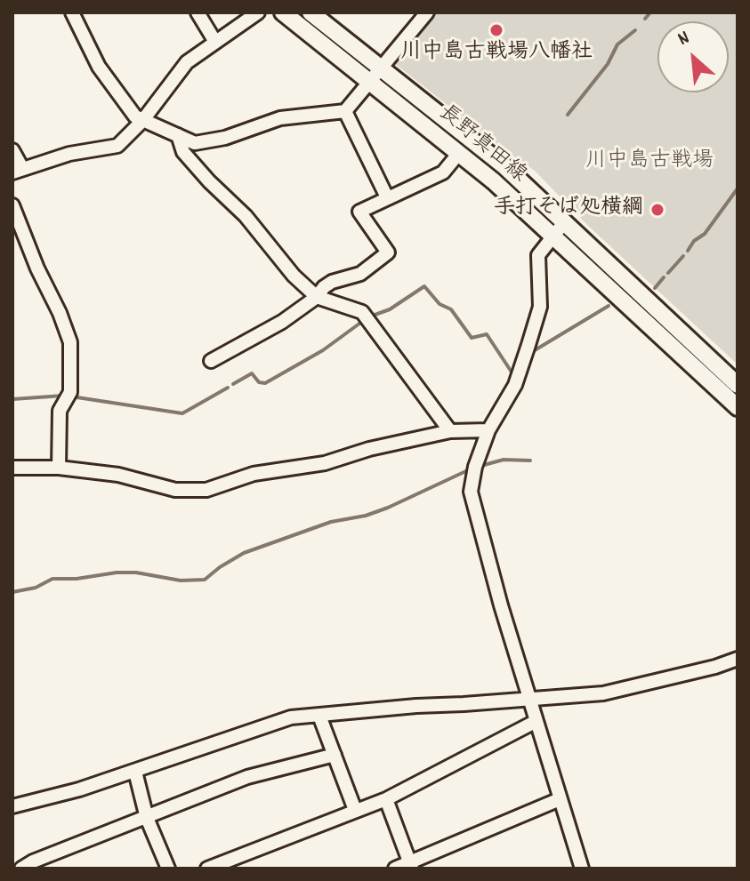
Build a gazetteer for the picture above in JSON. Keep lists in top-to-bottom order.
{
  "streets": {
    "main road": ["長野真田線"]
  },
  "parks": ["川中島古戦場"],
  "places": ["川中島古戦場八幡社", "手打そば処横綱"],
  "north": "top left"
}
